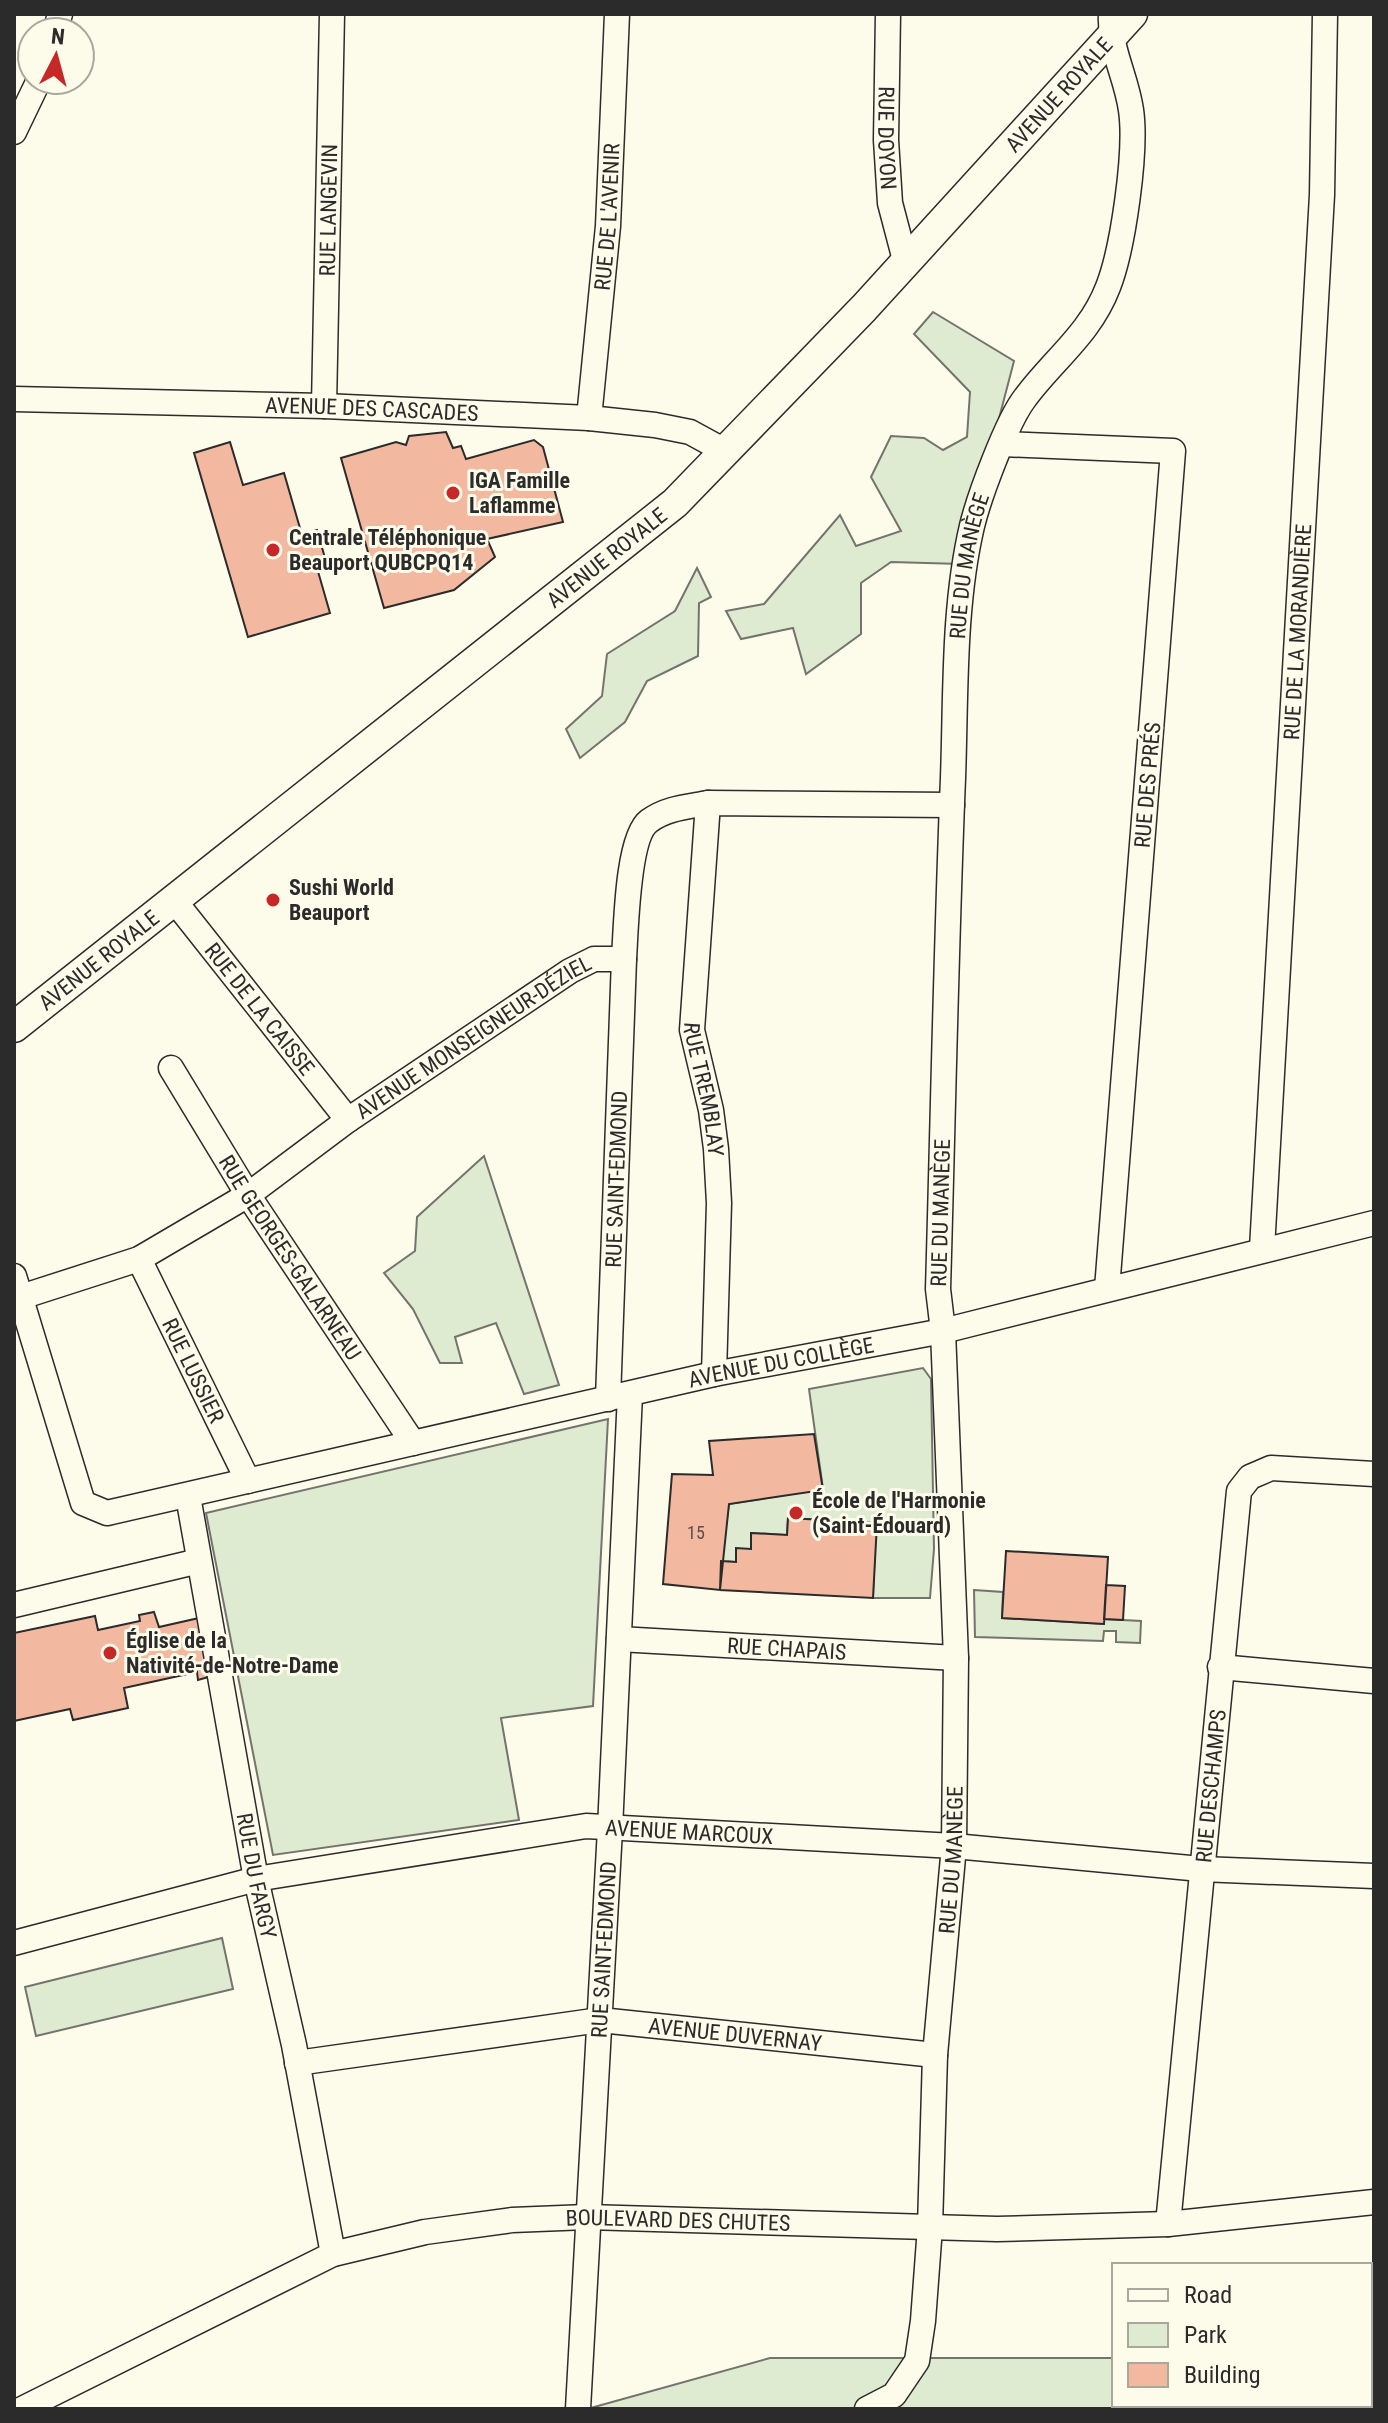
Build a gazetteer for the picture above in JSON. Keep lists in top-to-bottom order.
{
  "streets": {
    "main road": ["AVENUE ROYALE"],
    "street": [
      "RUE DOYON",
      "RUE LANGEVIN",
      "RUE DE L'AVENIR",
      "AVENUE DES CASCADES",
      "RUE DU MANÈGE",
      "RUE DE LA MORANDIÈRE",
      "RUE DES PRÉS",
      "RUE DE LA CAISSE",
      "AVENUE MONSEIGNEUR-DÉZIEL",
      "RUE TREMBLAY",
      "RUE SAINT-EDMOND",
      "RUE GEORGES-GALARNEAU",
      "AVENUE DU COLLÈGE",
      "RUE LUSSIER",
      "RUE CHAPAIS",
      "RUE DESCHAMPS",
      "AVENUE MARCOUX",
      "RUE DU FARGY",
      "AVENUE DUVERNAY",
      "BOULEVARD DES CHUTES"
    ]
  },
  "crossings": [
    ["AVENUE ROYALE", "RUE DOYON"],
    ["AVENUE ROYALE", "AVENUE DES CASCADES"],
    ["AVENUE ROYALE", "RUE DU MANÈGE"],
    ["AVENUE ROYALE", "RUE DE LA CAISSE"],
    ["RUE LANGEVIN", "AVENUE DES CASCADES"],
    ["RUE DE L'AVENIR", "AVENUE DES CASCADES"],
    ["RUE DU MANÈGE", "RUE DES PRÉS"],
    ["RUE DU MANÈGE", "AVENUE MONSEIGNEUR-DÉZIEL"],
    ["RUE DU MANÈGE", "AVENUE DU COLLÈGE"],
    ["RUE DU MANÈGE", "RUE CHAPAIS"],
    ["RUE DU MANÈGE", "AVENUE MARCOUX"],
    ["RUE DU MANÈGE", "AVENUE DUVERNAY"],
    ["RUE DU MANÈGE", "BOULEVARD DES CHUTES"],
    ["RUE DE LA MORANDIÈRE", "AVENUE DU COLLÈGE"],
    ["RUE DES PRÉS", "AVENUE DU COLLÈGE"],
    ["RUE DE LA CAISSE", "AVENUE MONSEIGNEUR-DÉZIEL"],
    ["AVENUE MONSEIGNEUR-DÉZIEL", "RUE TREMBLAY"],
    ["AVENUE MONSEIGNEUR-DÉZIEL", "RUE SAINT-EDMOND"],
    ["AVENUE MONSEIGNEUR-DÉZIEL", "RUE GEORGES-GALARNEAU"],
    ["AVENUE MONSEIGNEUR-DÉZIEL", "AVENUE DU COLLÈGE"],
    ["AVENUE MONSEIGNEUR-DÉZIEL", "RUE LUSSIER"],
    ["RUE TREMBLAY", "AVENUE DU COLLÈGE"],
    ["RUE SAINT-EDMOND", "AVENUE DU COLLÈGE"],
    ["RUE SAINT-EDMOND", "RUE CHAPAIS"],
    ["RUE SAINT-EDMOND", "AVENUE MARCOUX"],
    ["RUE SAINT-EDMOND", "AVENUE DUVERNAY"],
    ["RUE SAINT-EDMOND", "BOULEVARD DES CHUTES"],
    ["RUE GEORGES-GALARNEAU", "AVENUE DU COLLÈGE"],
    ["AVENUE DU COLLÈGE", "RUE LUSSIER"],
    ["AVENUE DU COLLÈGE", "RUE DU FARGY"],
    ["RUE DESCHAMPS", "AVENUE MARCOUX"],
    ["RUE DESCHAMPS", "BOULEVARD DES CHUTES"],
    ["AVENUE MARCOUX", "RUE DU FARGY"],
    ["RUE DU FARGY", "AVENUE DUVERNAY"],
    ["RUE DU FARGY", "BOULEVARD DES CHUTES"]
  ],
  "places": [
    "IGA Famille Laflamme",
    "Centrale Téléphonique Beauport QUBCPQ14",
    "Sushi World Beauport",
    "École de l'Harmonie (Saint-Édouard)",
    "Église de la Nativité-de-Notre-Dame"
  ],
  "house_numbers": ["15"],
  "legend": ["Road", "Park", "Building"],
  "north": "top"
}
